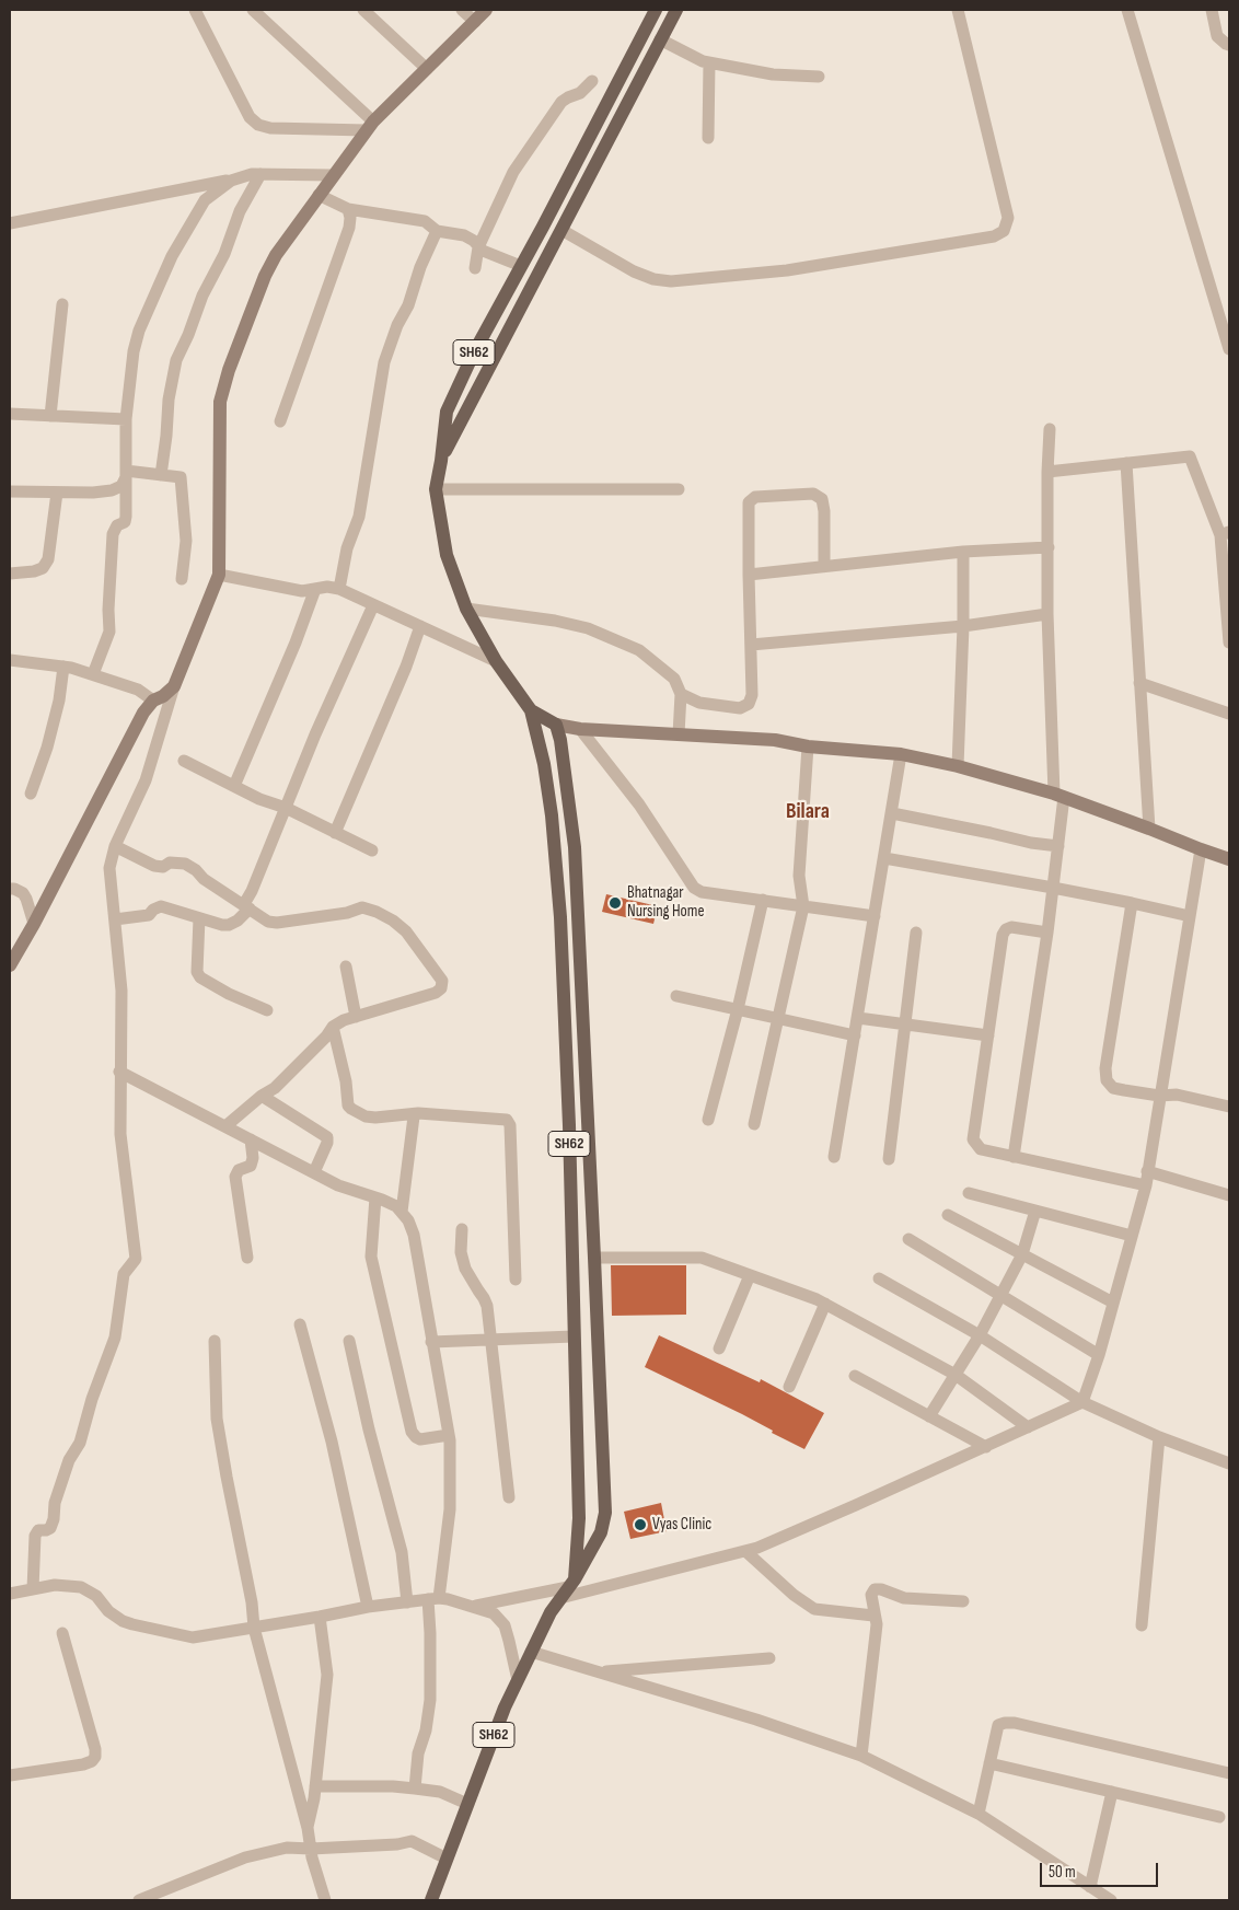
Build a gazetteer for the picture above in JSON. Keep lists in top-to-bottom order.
{
  "streets": {
    "main road": ["SH62"]
  },
  "districts": ["Bilara"],
  "places": ["Bhatnagar Nursing Home", "Vyas Clinic"],
  "scale_bar": "50 m"
}
